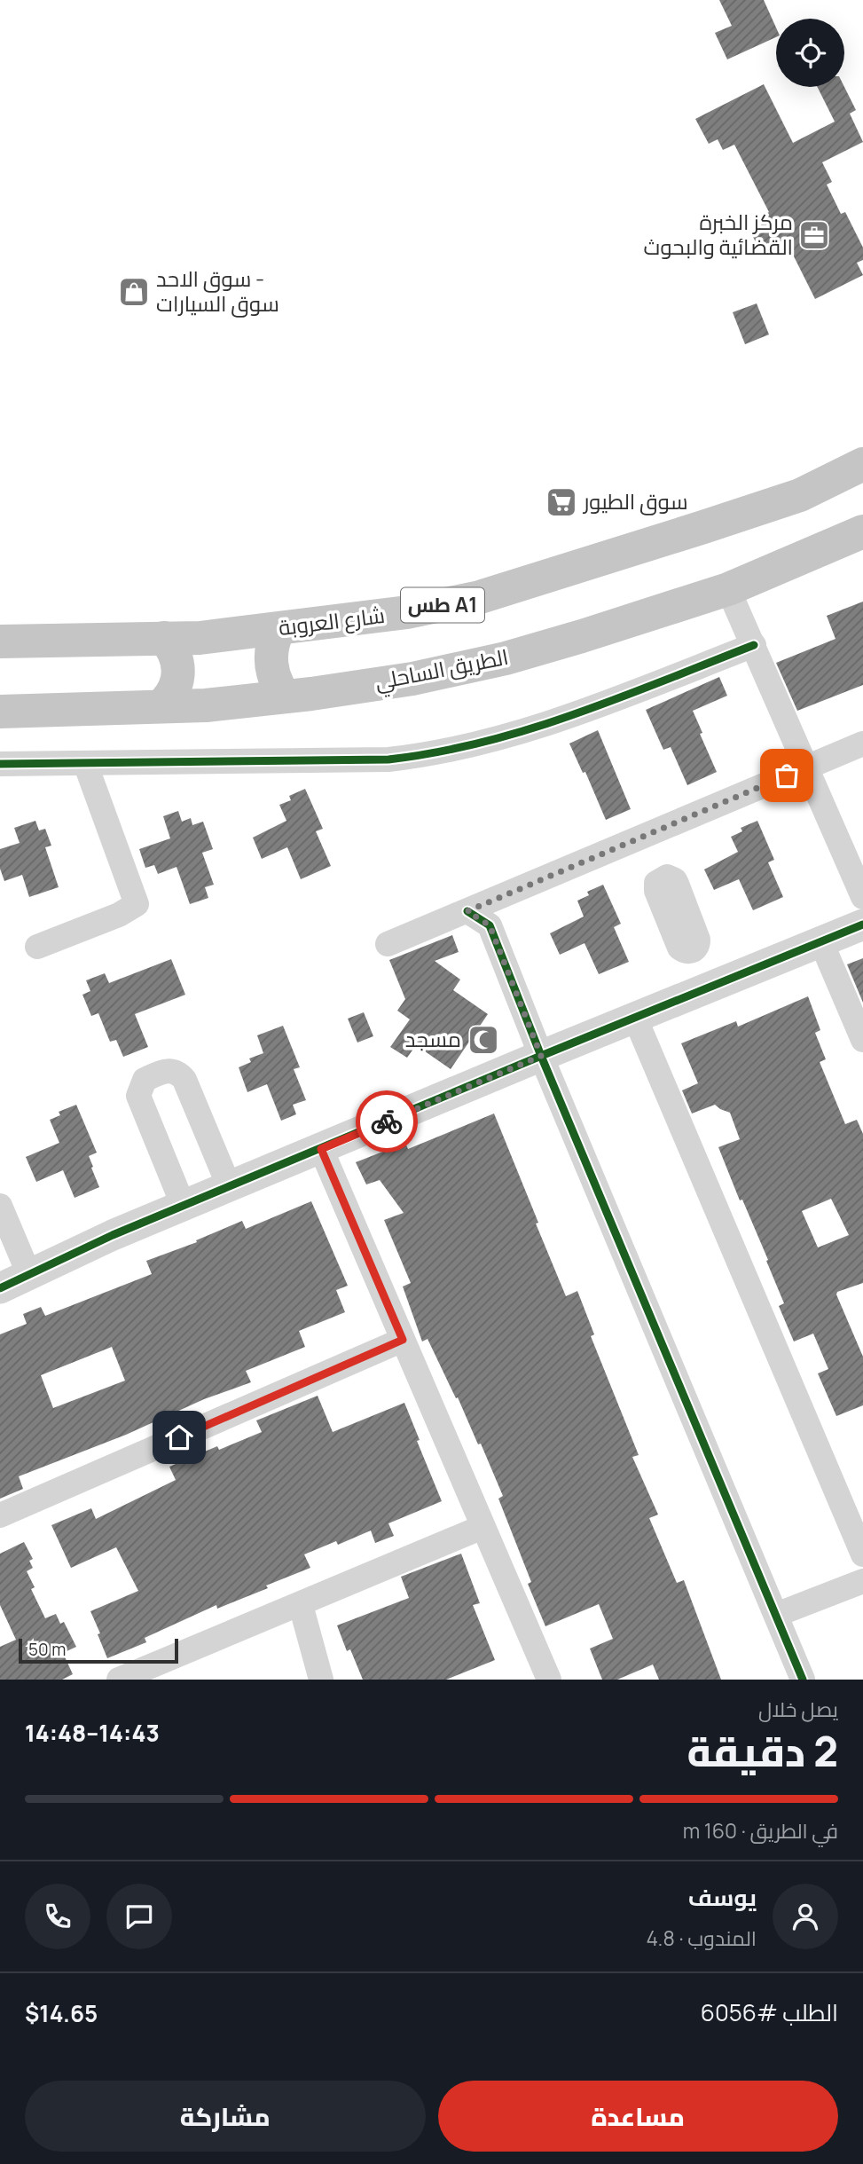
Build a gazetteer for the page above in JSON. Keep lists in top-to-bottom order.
{
  "streets": {
    "highway": ["طس A1", "شارع العروبة", "الطريق الساحلي"]
  },
  "places": {
    "office": ["مركز الخبرة القضائية والبحوث"],
    "shop": ["سوق الاحد - سوق السيارات"],
    "supermarket": ["سوق الطيور"],
    "mosque": ["مسجد"]
  },
  "scale_bar": "50 m",
  "page": {
    "scale": "50 m",
    "heading": ["2 دقيقة", "يصل خلال", "14:43–14:48"],
    "panel": [
      "يوسف",
      "المندوب · 4.8",
      "الطلب #6056",
      "$14.65"
    ],
    "bar": "في الطريق · 160 m",
    "buttons": ["مساعدة", "مشاركة"]
  }
}
